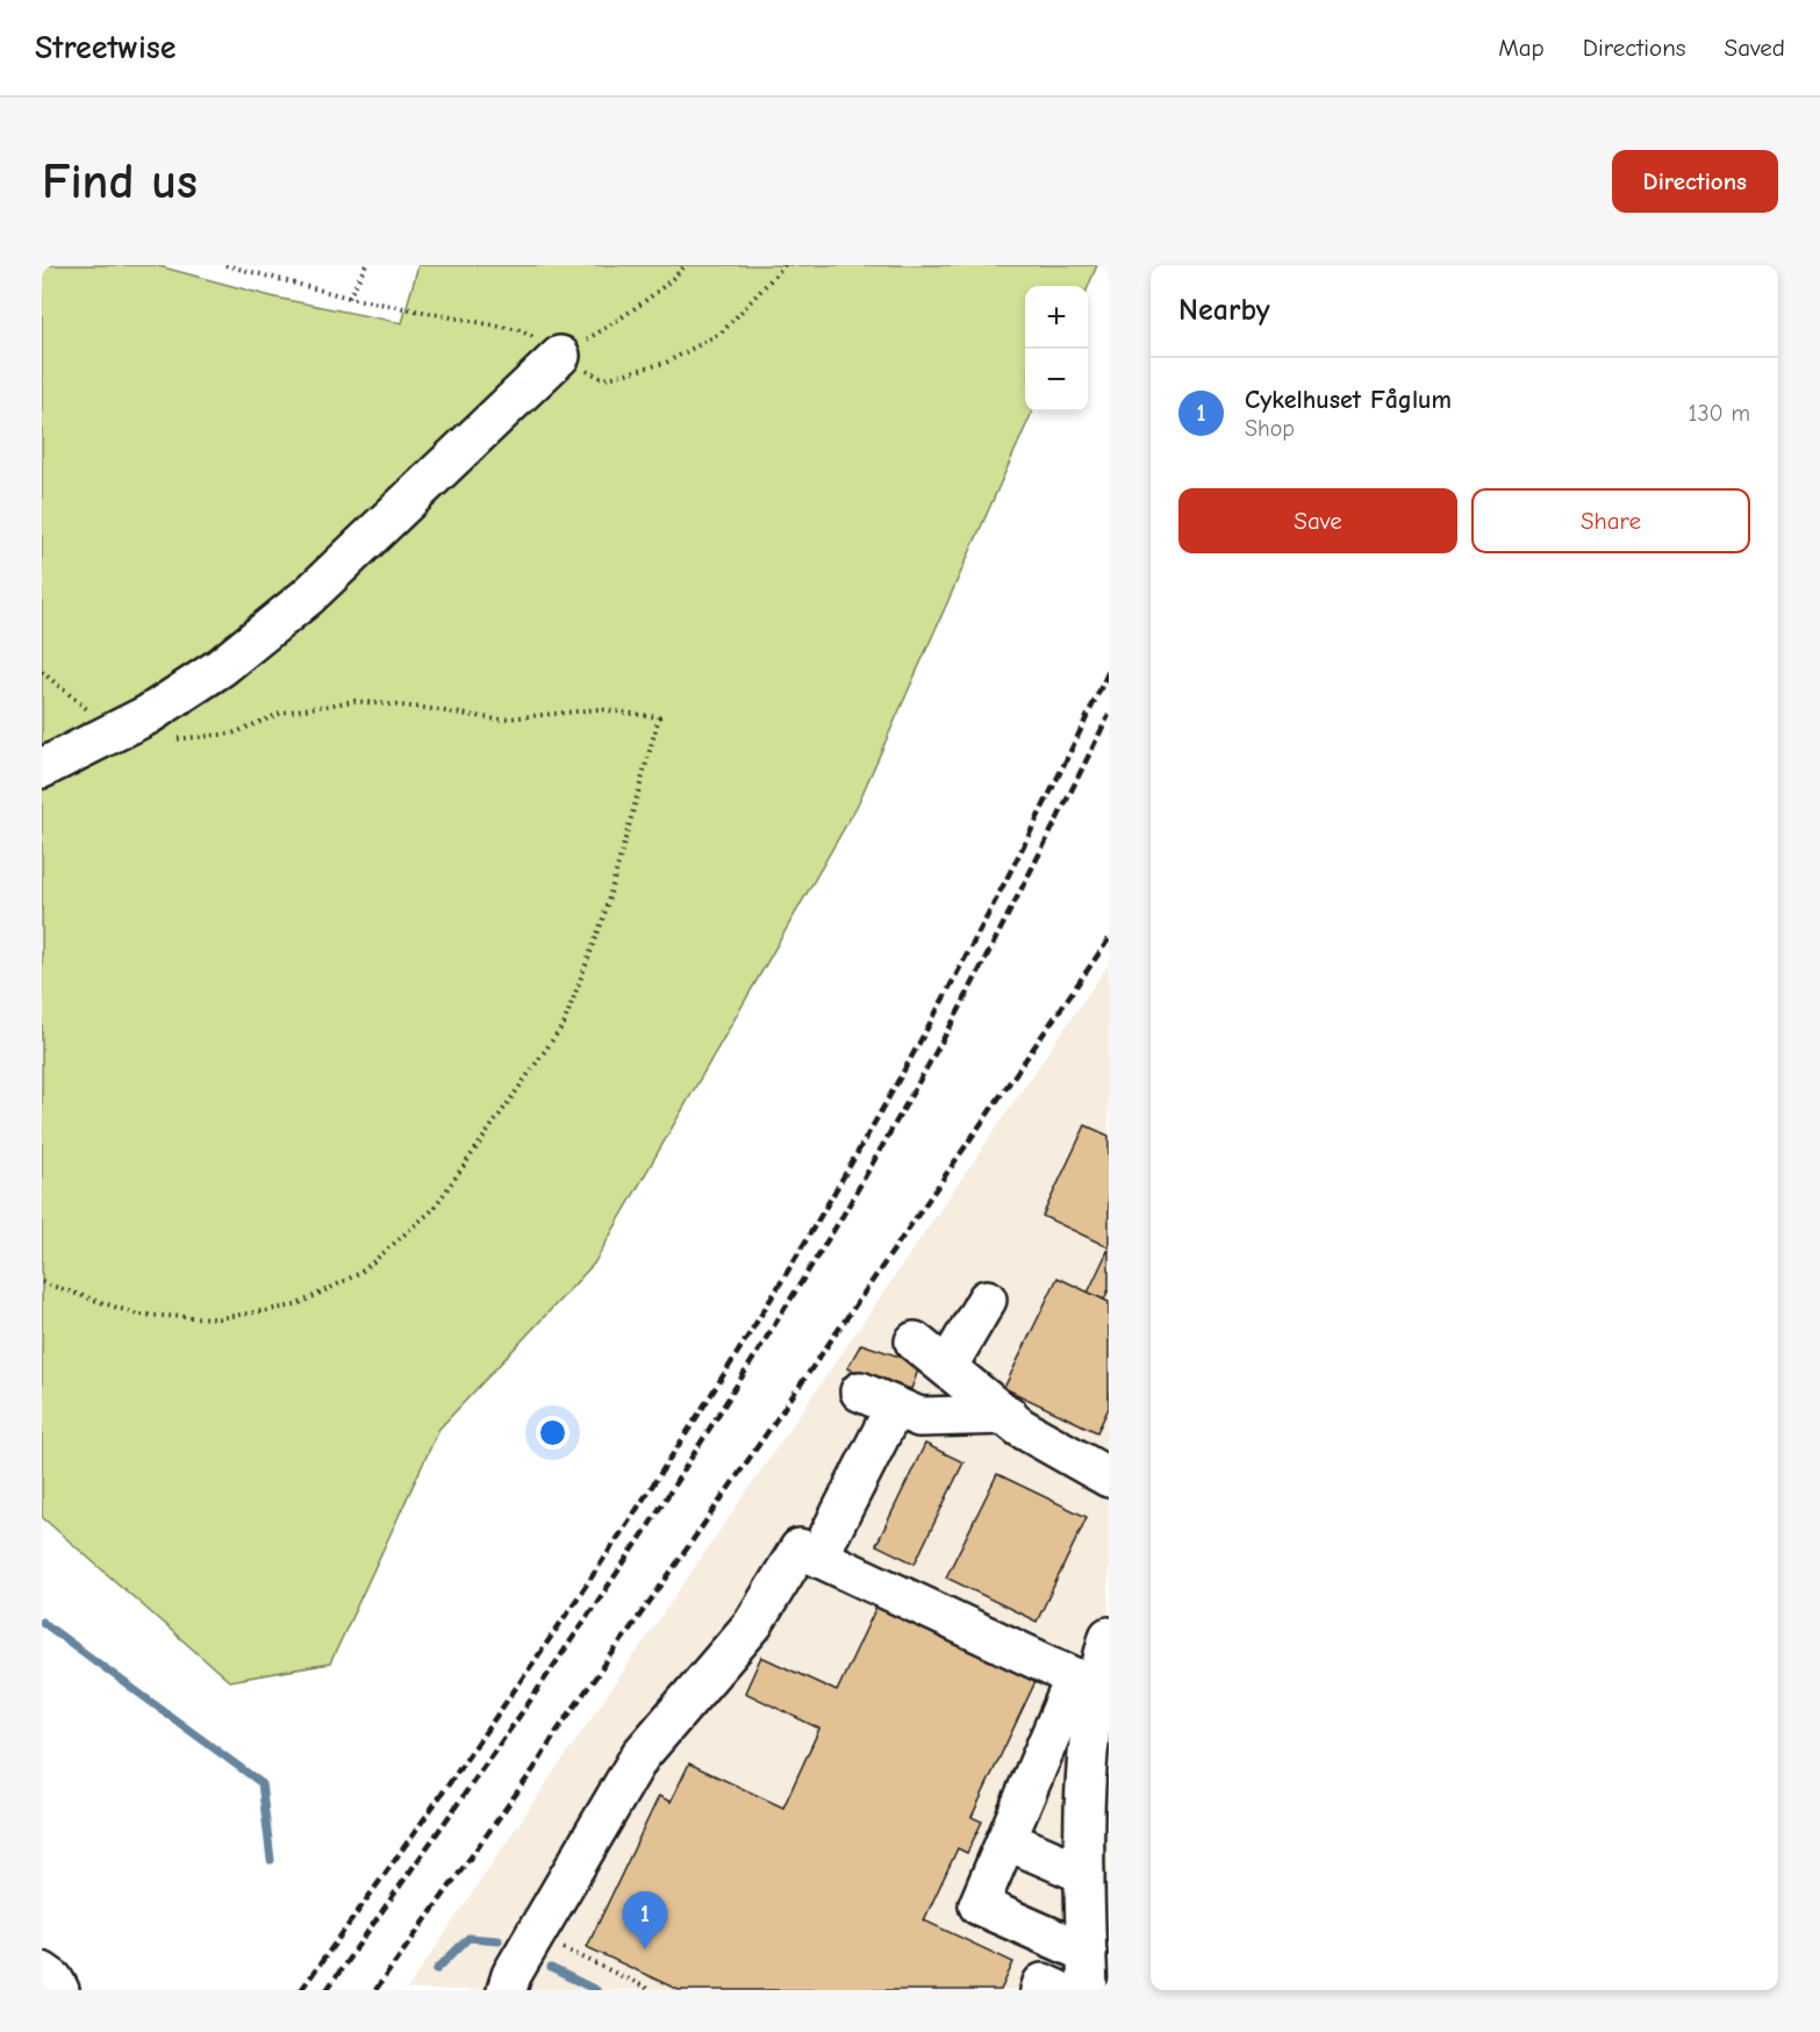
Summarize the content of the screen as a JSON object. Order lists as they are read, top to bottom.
{
  "page": {
    "header": "Streetwise",
    "nav": ["Map", "Directions", "Saved"],
    "buttons": [
      "Directions",
      ["Save", "Share"]
    ],
    "title": "Find us",
    "heading": "Nearby",
    "map_buttons": ["+", "−"],
    "list": [
      {
        "mark": "1",
        "name": "Cykelhuset Fåglum",
        "note": "Shop",
        "value": "130 m"
      }
    ],
    "pins": "1"
  }
}
